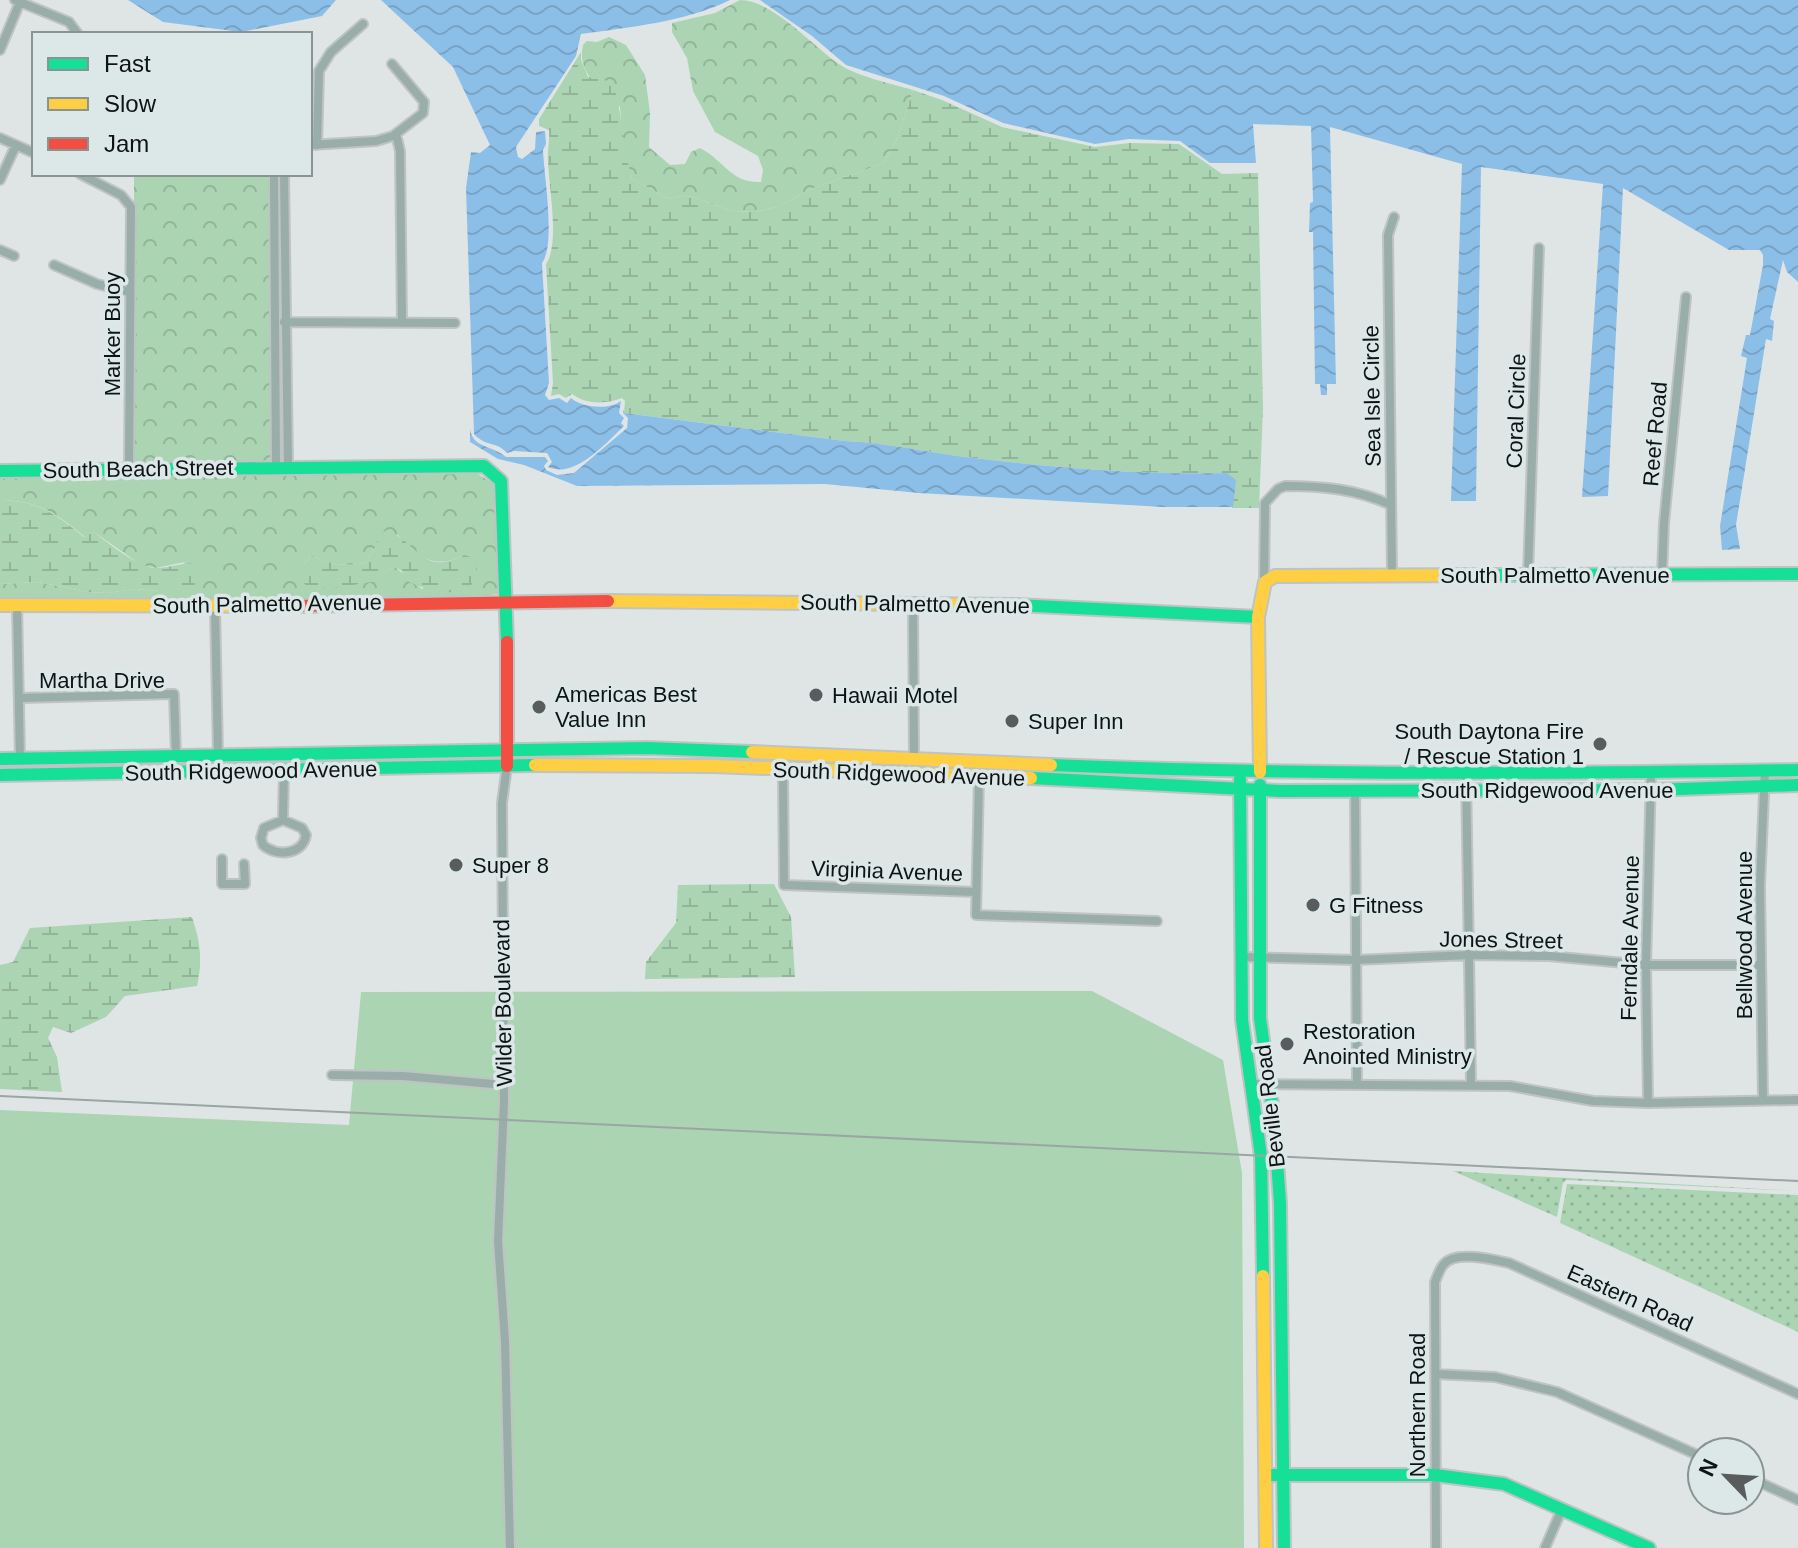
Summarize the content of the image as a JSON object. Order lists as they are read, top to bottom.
{
  "streets": {
    "main road": [
      "South Beach Street",
      "South Palmetto Avenue",
      "South Ridgewood Avenue",
      "Wilder Boulevard",
      "Beville Road"
    ],
    "street": [
      "Marker Buoy",
      "Sea Isle Circle",
      "Coral Circle",
      "Reef Road",
      "Martha Drive",
      "Virginia Avenue",
      "Bellwood Avenue",
      "Ferndale Avenue",
      "Jones Street",
      "Eastern Road",
      "Northern Road"
    ]
  },
  "crossings": [
    ["Marker Buoy", "South Beach Street"],
    ["Sea Isle Circle", "South Palmetto Avenue"],
    ["Coral Circle", "South Palmetto Avenue"],
    ["Reef Road", "South Palmetto Avenue"],
    ["South Beach Street", "Wilder Boulevard"],
    ["South Palmetto Avenue", "Wilder Boulevard"],
    ["South Palmetto Avenue", "Beville Road"],
    ["Martha Drive", "South Ridgewood Avenue"],
    ["South Ridgewood Avenue", "Virginia Avenue"],
    ["South Ridgewood Avenue", "Bellwood Avenue"],
    ["South Ridgewood Avenue", "Ferndale Avenue"],
    ["South Ridgewood Avenue", "Wilder Boulevard"],
    ["South Ridgewood Avenue", "Beville Road"],
    ["Bellwood Avenue", "Jones Street"],
    ["Ferndale Avenue", "Jones Street"],
    ["Jones Street", "Beville Road"],
    ["Eastern Road", "Northern Road"]
  ],
  "places": [
    "Hawaii Motel",
    "Americas Best Value Inn",
    "Super Inn",
    "South Daytona Fire / Rescue Station 1",
    "Super 8",
    "G Fitness",
    "Restoration Anointed Ministry"
  ],
  "legend": ["Fast", "Slow", "Jam"],
  "north": "top left"
}
